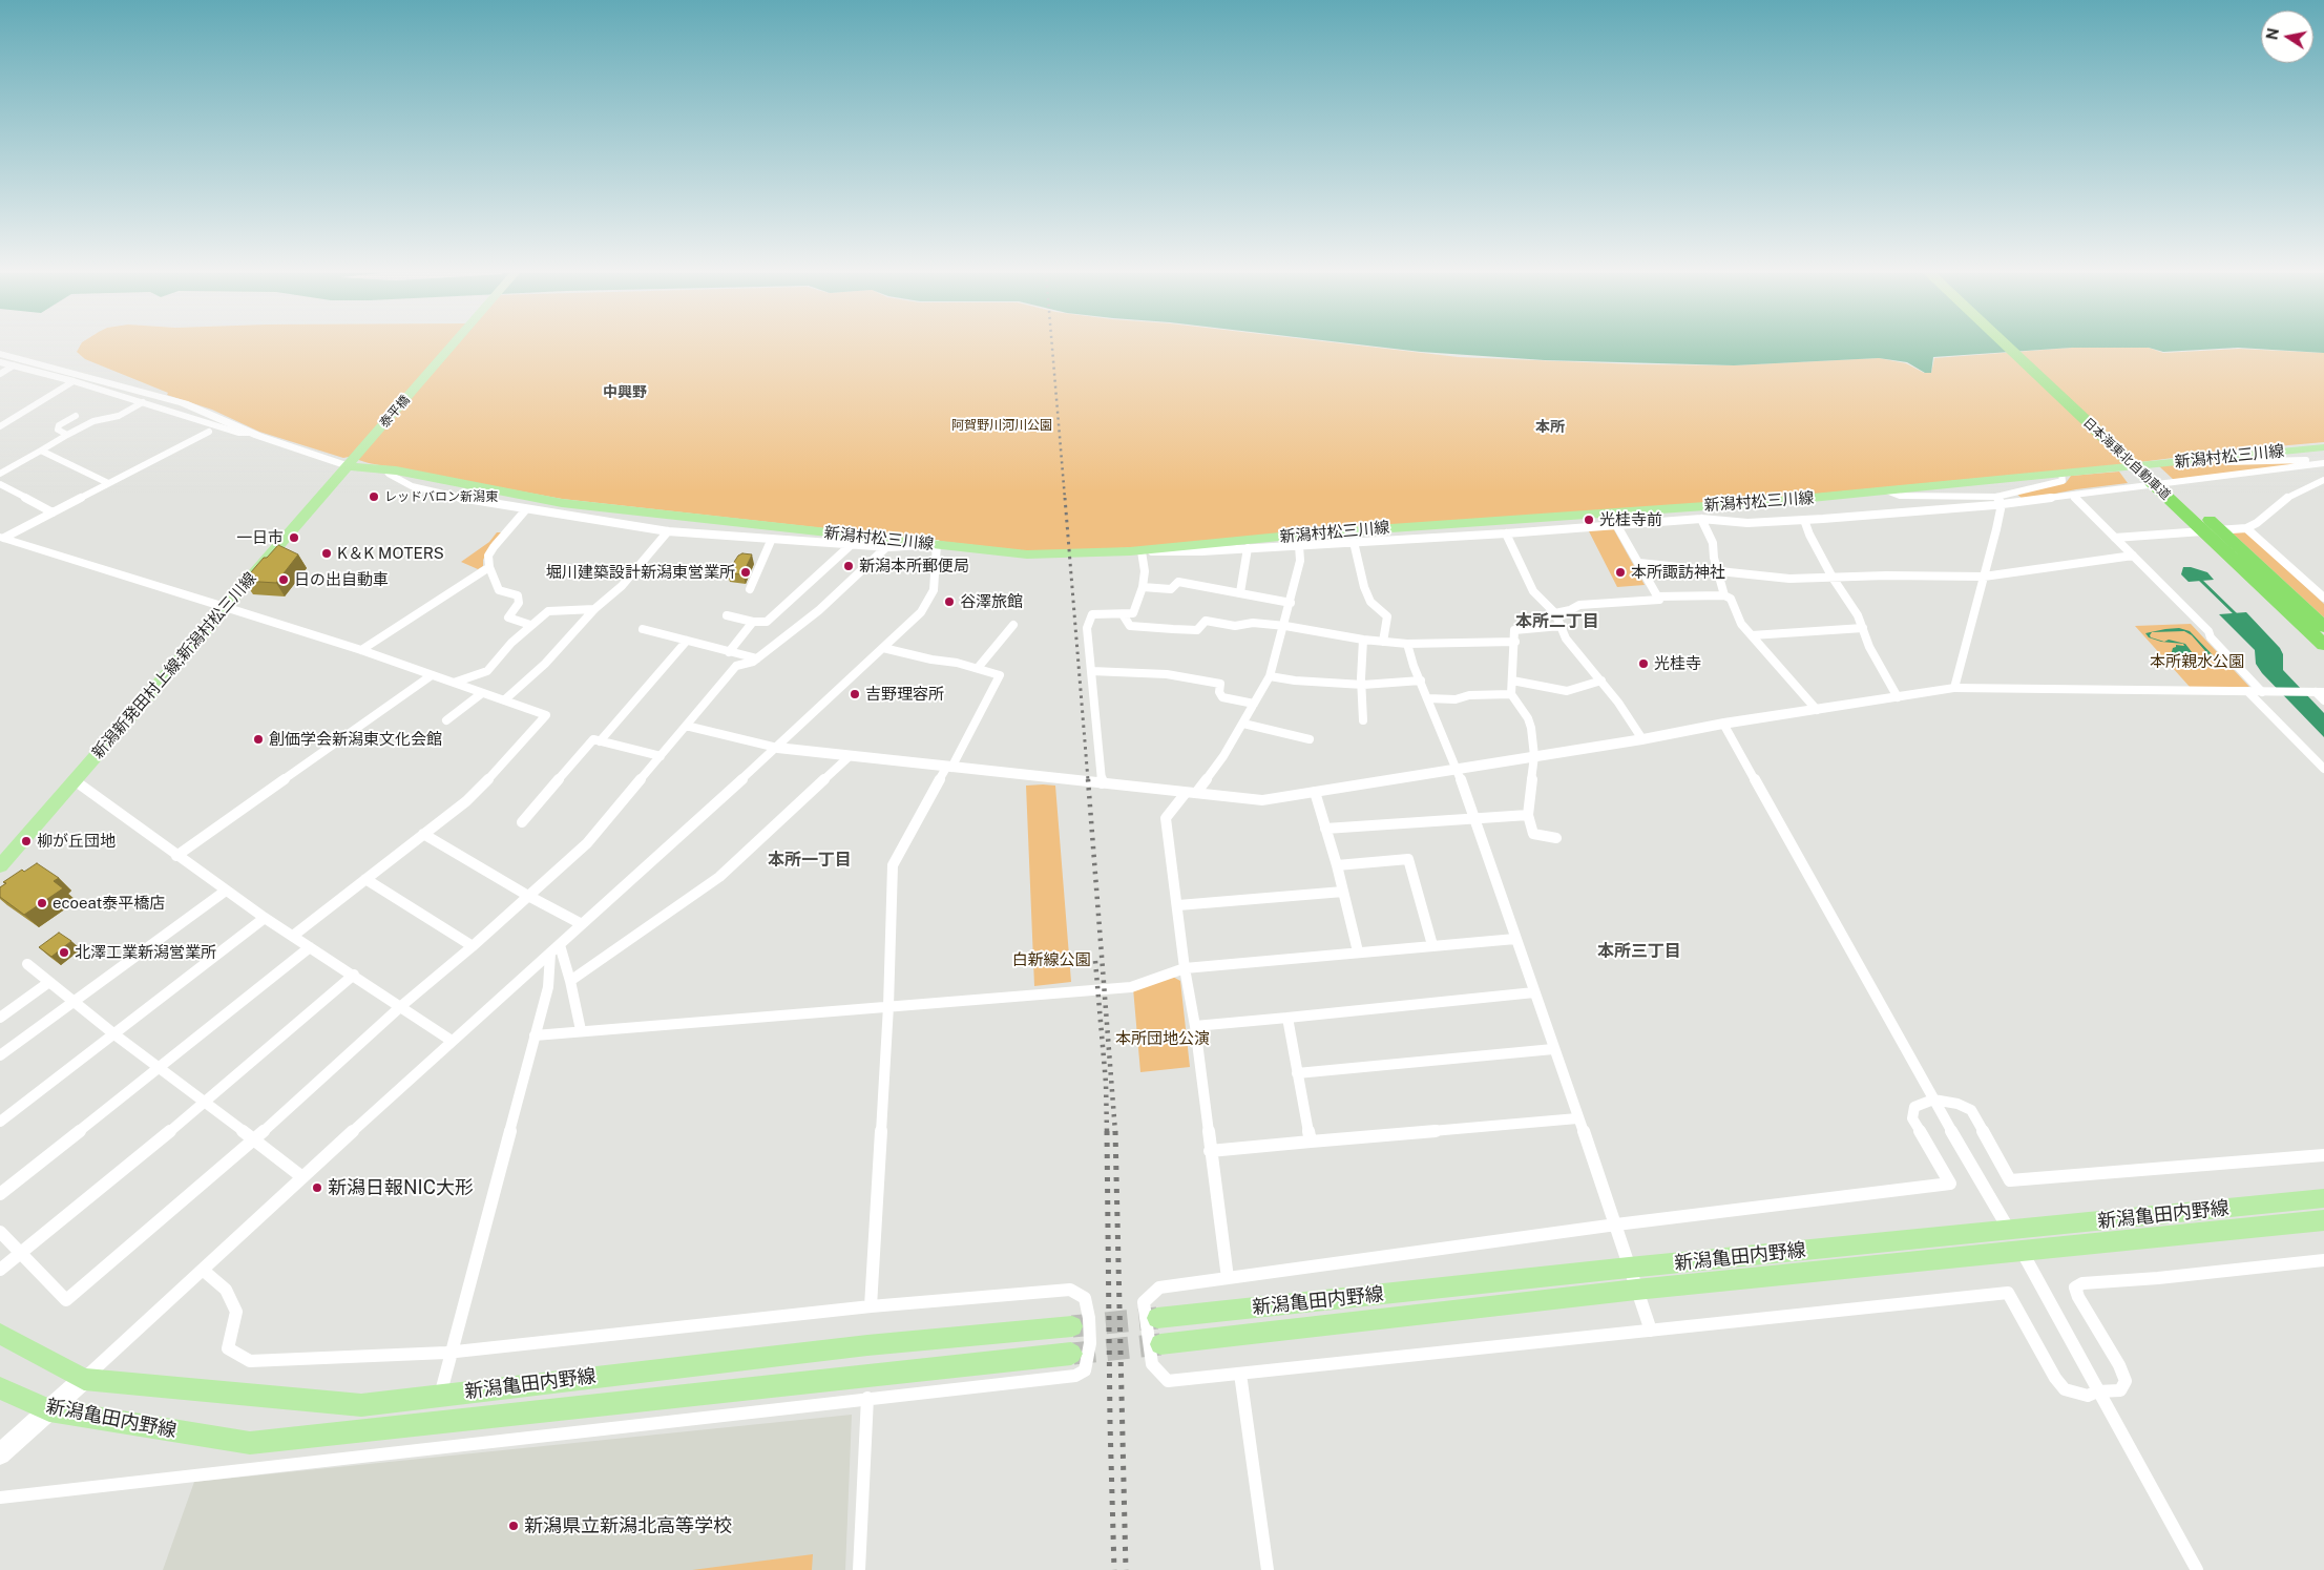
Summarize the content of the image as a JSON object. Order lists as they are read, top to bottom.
{
  "streets": {
    "highway": ["日本海東北自動車道"],
    "main road": [
      "泰平橋",
      "新潟村松三川線",
      "新潟新発田村上線;新潟村松三川線",
      "新潟亀田内野線"
    ]
  },
  "crossings": [
    ["泰平橋", "新潟村松三川線"],
    ["泰平橋", "新潟新発田村上線;新潟村松三川線"],
    ["新潟村松三川線", "新潟新発田村上線;新潟村松三川線"]
  ],
  "districts": [
    "中興野",
    "本所",
    "本所二丁目",
    "本所一丁目",
    "本所三丁目"
  ],
  "parks": [
    "阿賀野川河川公園",
    "本所親水公園",
    "白新線公園",
    "本所団地公演"
  ],
  "places": [
    "レッドバロン新潟東",
    "光桂寺前",
    "一日市",
    "K＆K MOTERS",
    "新潟本所郵便局",
    "堀川建築設計新潟東営業所",
    "本所諏訪神社",
    "日の出自動車",
    "谷澤旅館",
    "光桂寺",
    "吉野理容所",
    "創価学会新潟東文化会館",
    "柳が丘団地",
    "ecoeat泰平橋店",
    "北澤工業新潟営業所",
    "新潟日報NIC大形",
    "新潟県立新潟北高等学校"
  ],
  "north": "left"
}
